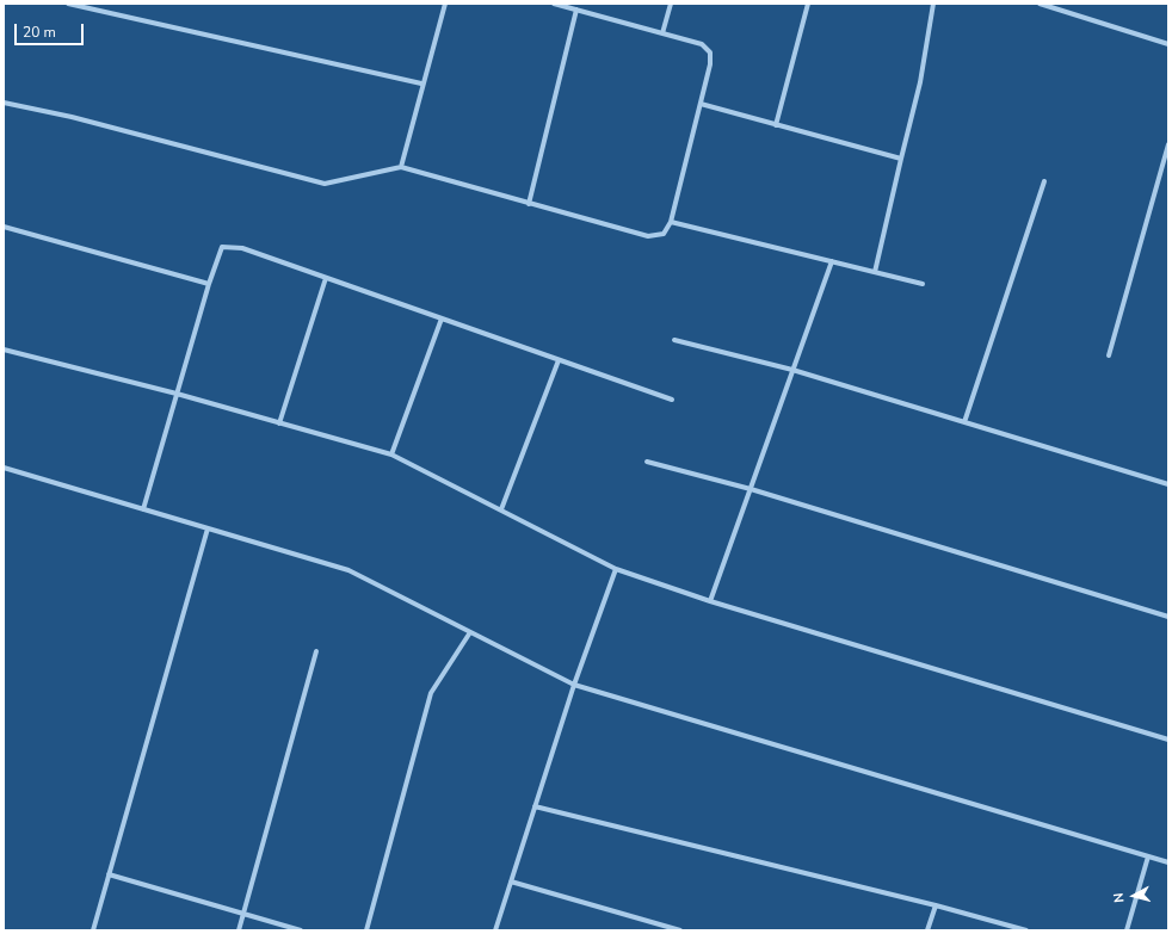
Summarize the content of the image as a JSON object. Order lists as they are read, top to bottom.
{
  "scale_bar": "20 m",
  "north": "left"
}
